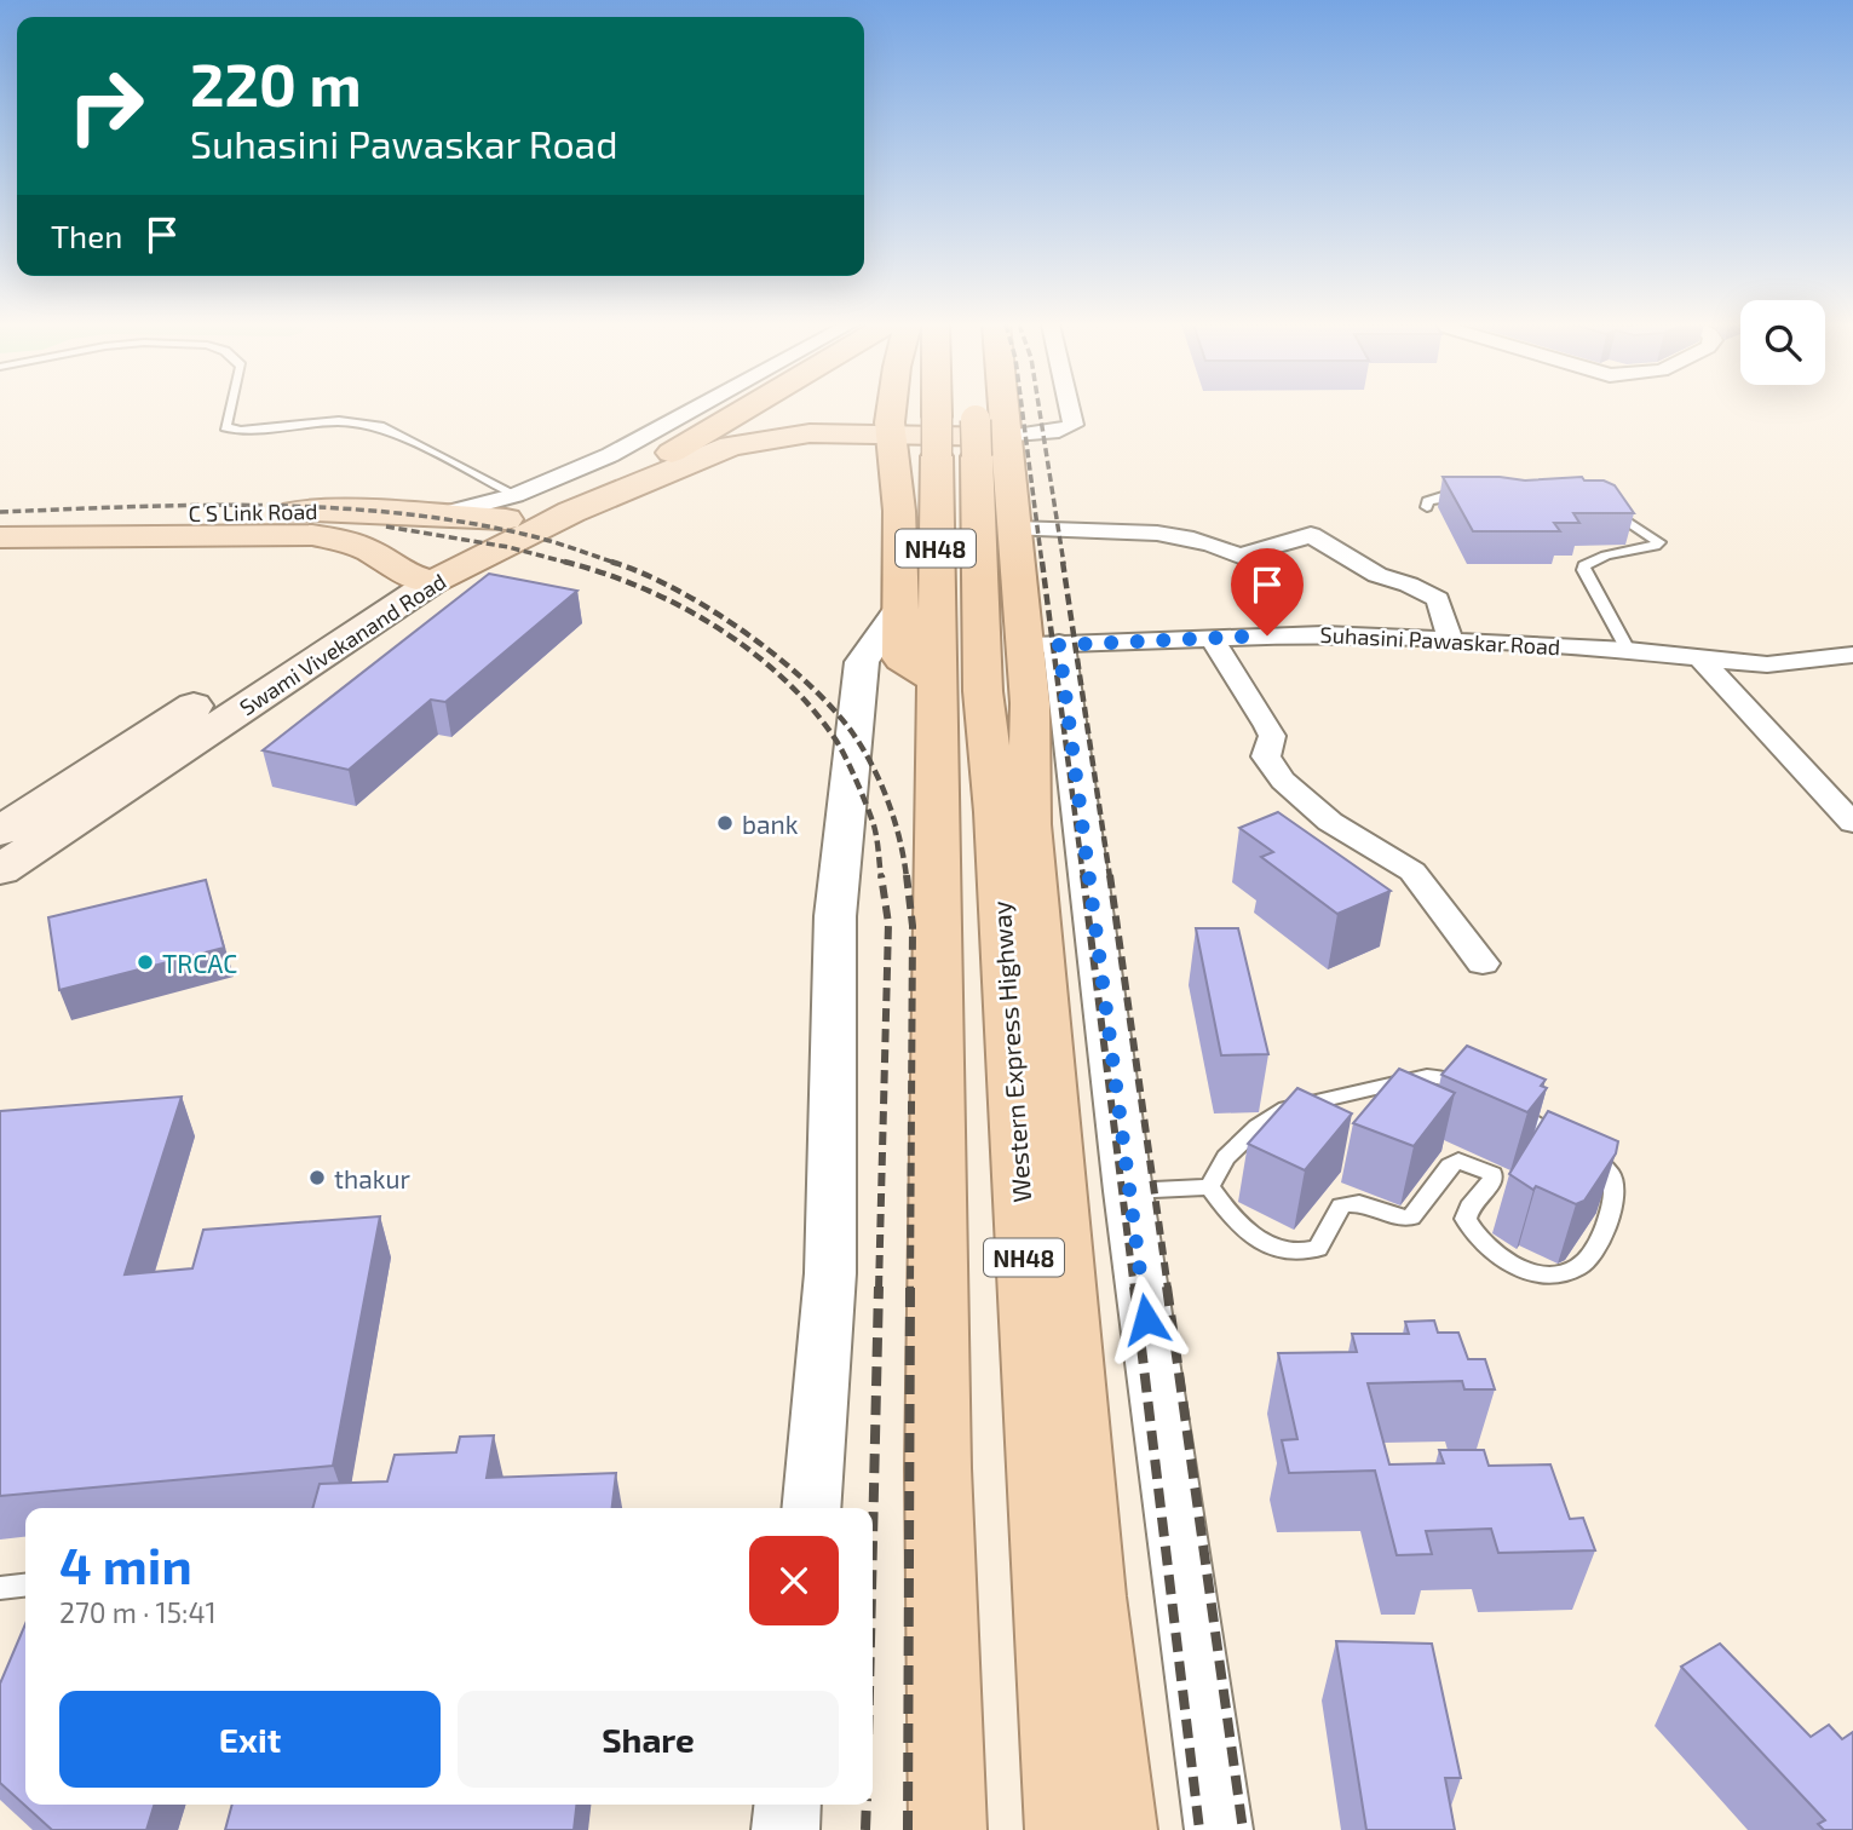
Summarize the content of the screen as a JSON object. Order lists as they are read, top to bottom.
{
  "streets": {
    "highway": ["NH48", "Western Express Highway"],
    "main road": ["C S Link Road", "Swami Vivekanand Road"],
    "street": ["Suhasini Pawaskar Road"]
  },
  "crossings": [
    ["C S Link Road", "Swami Vivekanand Road"],
    ["Suhasini Pawaskar Road", "Western Express Highway"],
    ["Swami Vivekanand Road", "Western Express Highway"]
  ],
  "places": ["bank", "TRCAC", "thakur"],
  "page": {
    "turn": ["220 m", "Suhasini Pawaskar Road"],
    "then": "Then",
    "heading": ["4 min", "270 m · 15:41"],
    "buttons": ["Exit", "Share"]
  }
}
